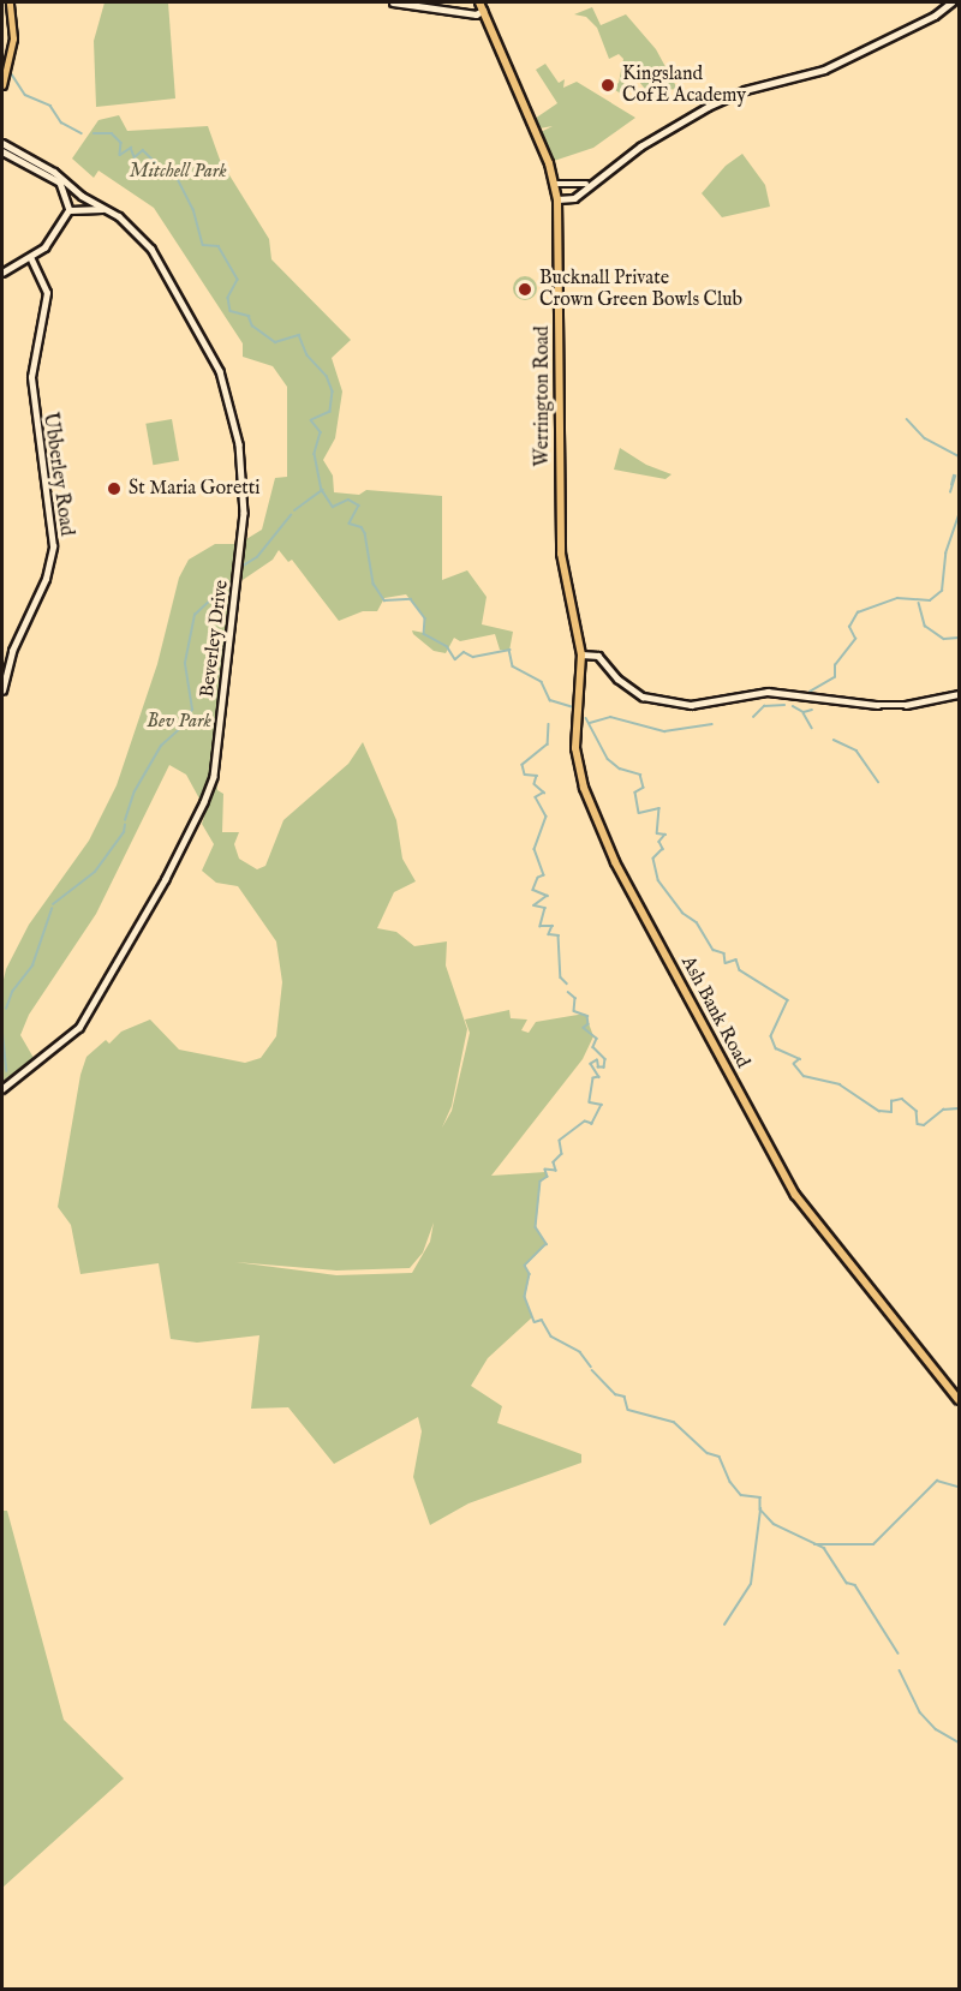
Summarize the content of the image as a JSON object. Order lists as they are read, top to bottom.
{
  "streets": {
    "highway": ["Werrington Road", "Ash Bank Road"],
    "street": ["Ubberley Road", "Beverley Drive"]
  },
  "crossings": [
    ["Werrington Road", "Ash Bank Road"]
  ],
  "parks": ["Mitchell Park", "Bev Park"],
  "places": ["Kingsland CofE Academy", "Bucknall Private Crown Green Bowls Club", "St Maria Goretti"]
}
